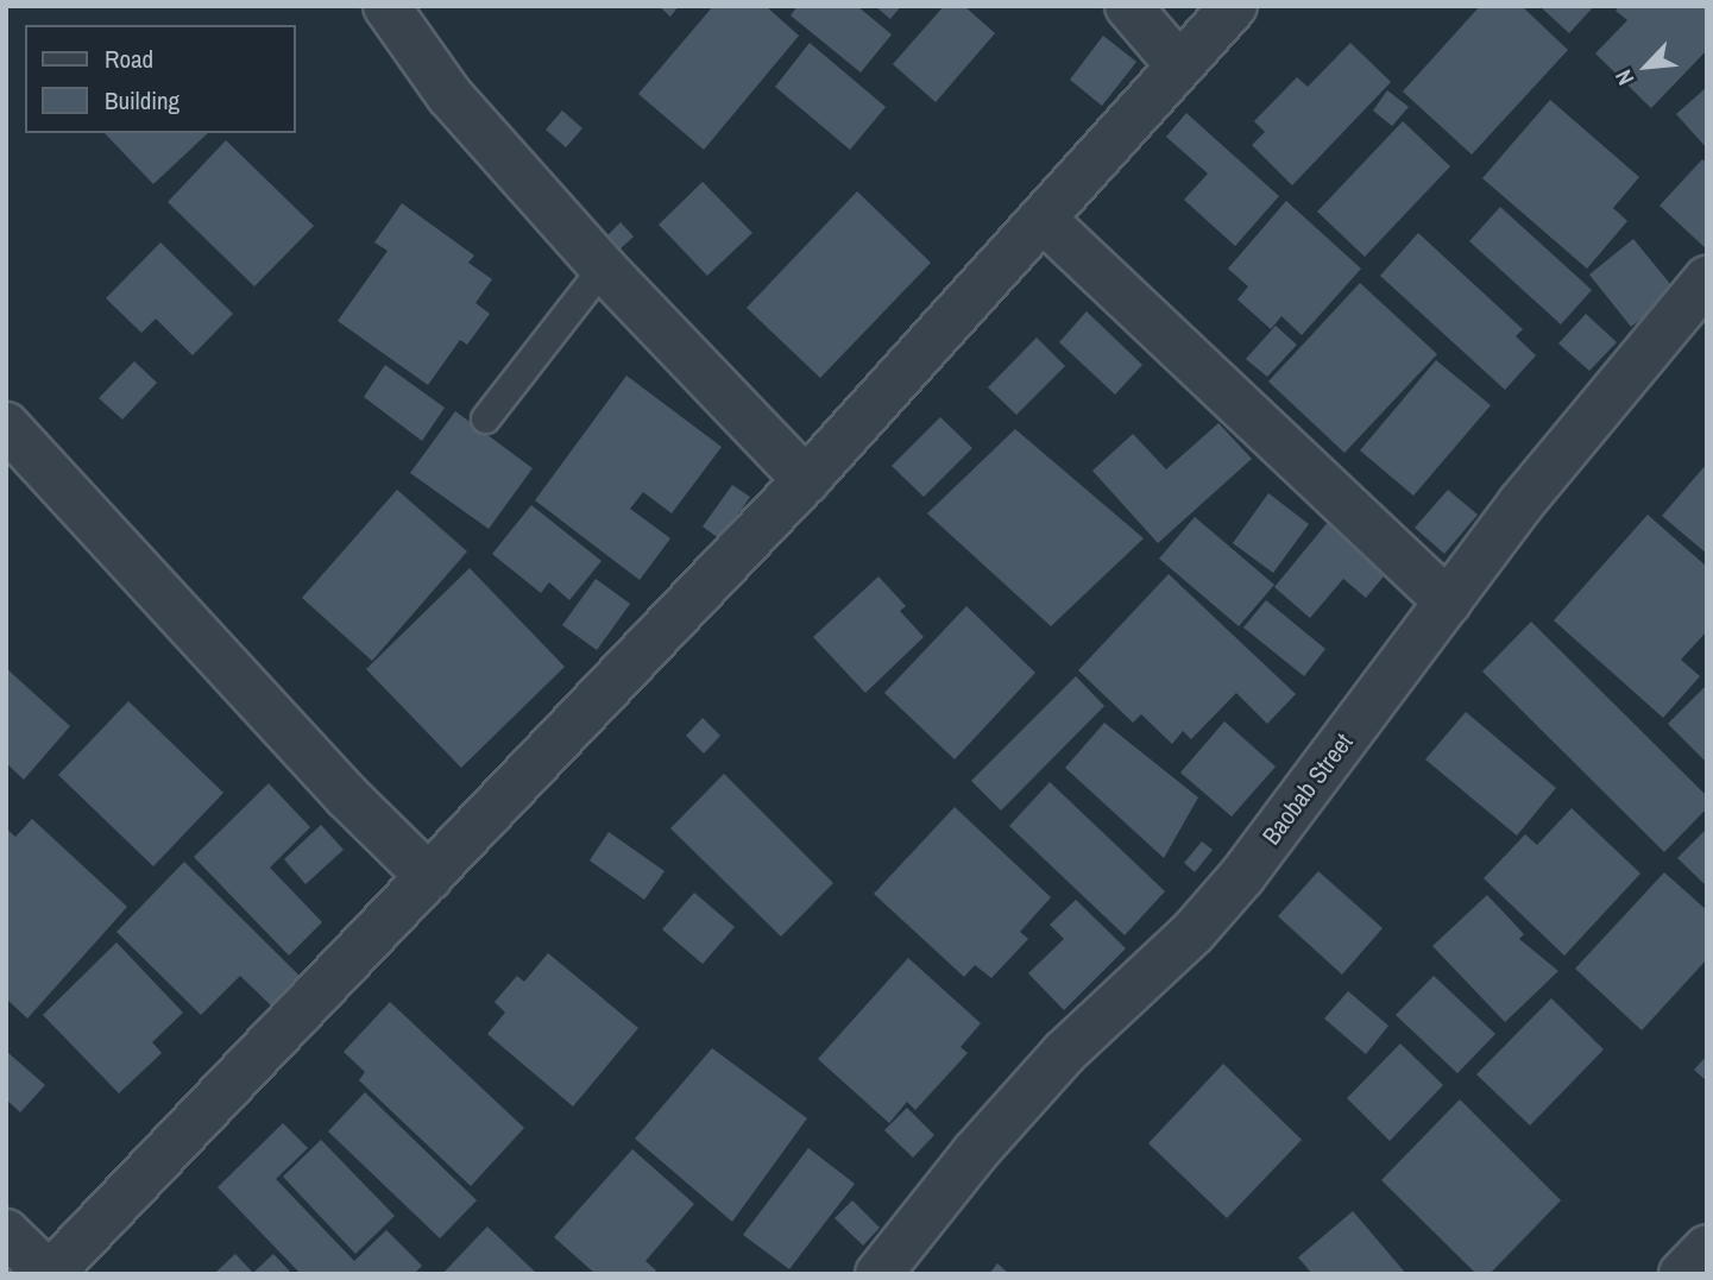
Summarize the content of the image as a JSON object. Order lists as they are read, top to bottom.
{
  "streets": {
    "street": ["Baobab Street"]
  },
  "legend": ["Road", "Building"],
  "north": "bottom left"
}
